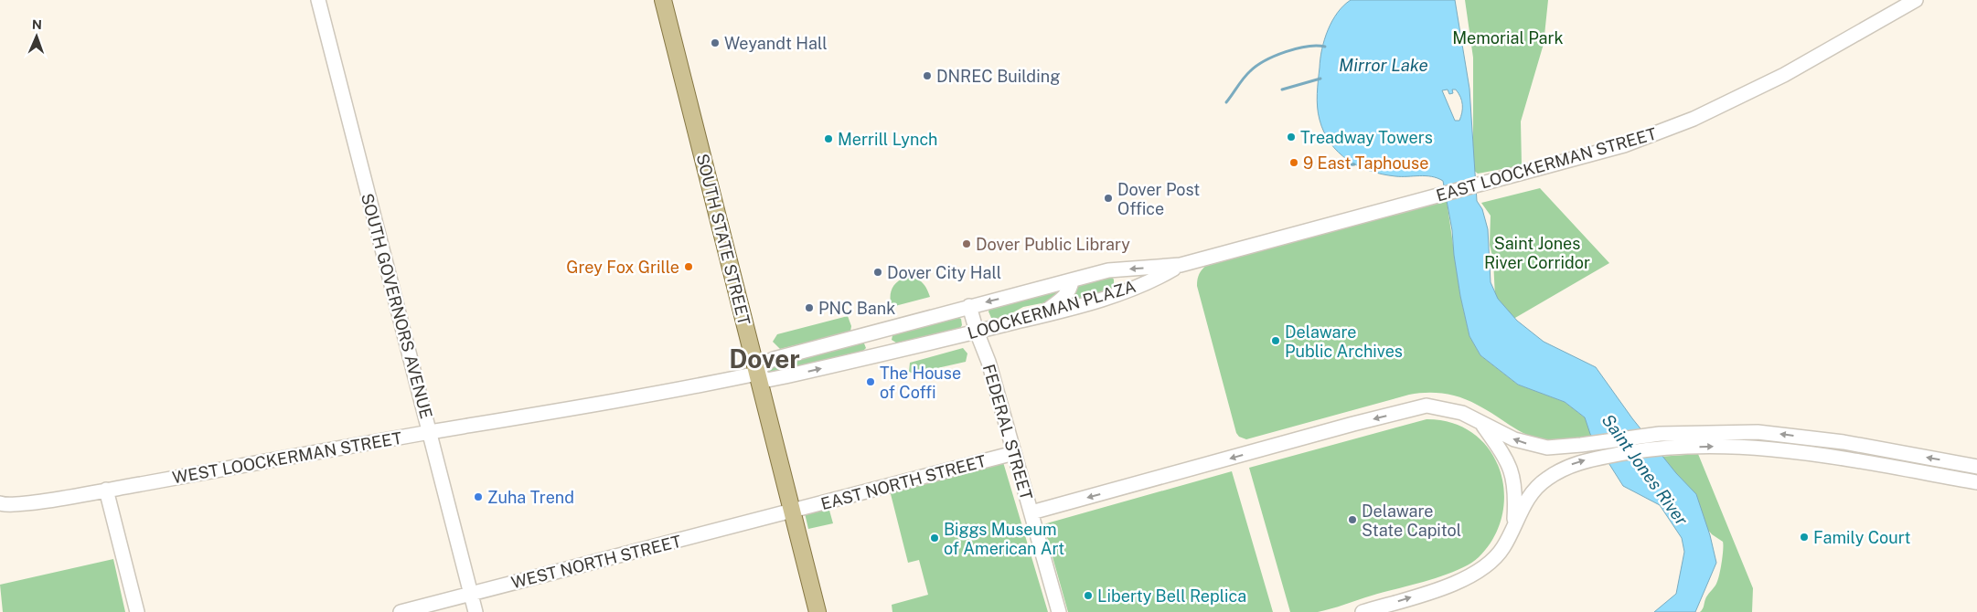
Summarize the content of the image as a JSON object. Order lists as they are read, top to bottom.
{
  "streets": {
    "main road": ["SOUTH STATE STREET"],
    "street": [
      "EAST LOOCKERMAN STREET",
      "SOUTH GOVERNORS AVENUE",
      "LOOCKERMAN PLAZA",
      "FEDERAL STREET",
      "WEST LOOCKERMAN STREET",
      "EAST NORTH STREET",
      "WEST NORTH STREET"
    ]
  },
  "crossings": [
    ["EAST LOOCKERMAN STREET", "LOOCKERMAN PLAZA"],
    ["SOUTH STATE STREET", "LOOCKERMAN PLAZA"],
    ["SOUTH STATE STREET", "WEST LOOCKERMAN STREET"],
    ["SOUTH STATE STREET", "EAST NORTH STREET"],
    ["SOUTH STATE STREET", "WEST NORTH STREET"],
    ["SOUTH GOVERNORS AVENUE", "WEST LOOCKERMAN STREET"],
    ["SOUTH GOVERNORS AVENUE", "WEST NORTH STREET"],
    ["LOOCKERMAN PLAZA", "FEDERAL STREET"],
    ["LOOCKERMAN PLAZA", "WEST LOOCKERMAN STREET"],
    ["FEDERAL STREET", "EAST NORTH STREET"],
    ["EAST NORTH STREET", "WEST NORTH STREET"]
  ],
  "districts": ["Dover"],
  "water": ["Mirror Lake", "Saint Jones River"],
  "parks": ["Memorial Park", "Saint Jones River Corridor"],
  "places": [
    "Weyandt Hall",
    "DNREC Building",
    "Treadway Towers",
    "Merrill Lynch",
    "9 East Taphouse",
    "Dover Post Office",
    "Dover Public Library",
    "Grey Fox Grille",
    "Dover City Hall",
    "PNC Bank",
    "Delaware Public Archives",
    "The House of Coffi",
    "Zuha Trend",
    "Delaware State Capitol",
    "Family Court",
    "Biggs Museum of American Art",
    "Liberty Bell Replica"
  ],
  "north": "top"
}
